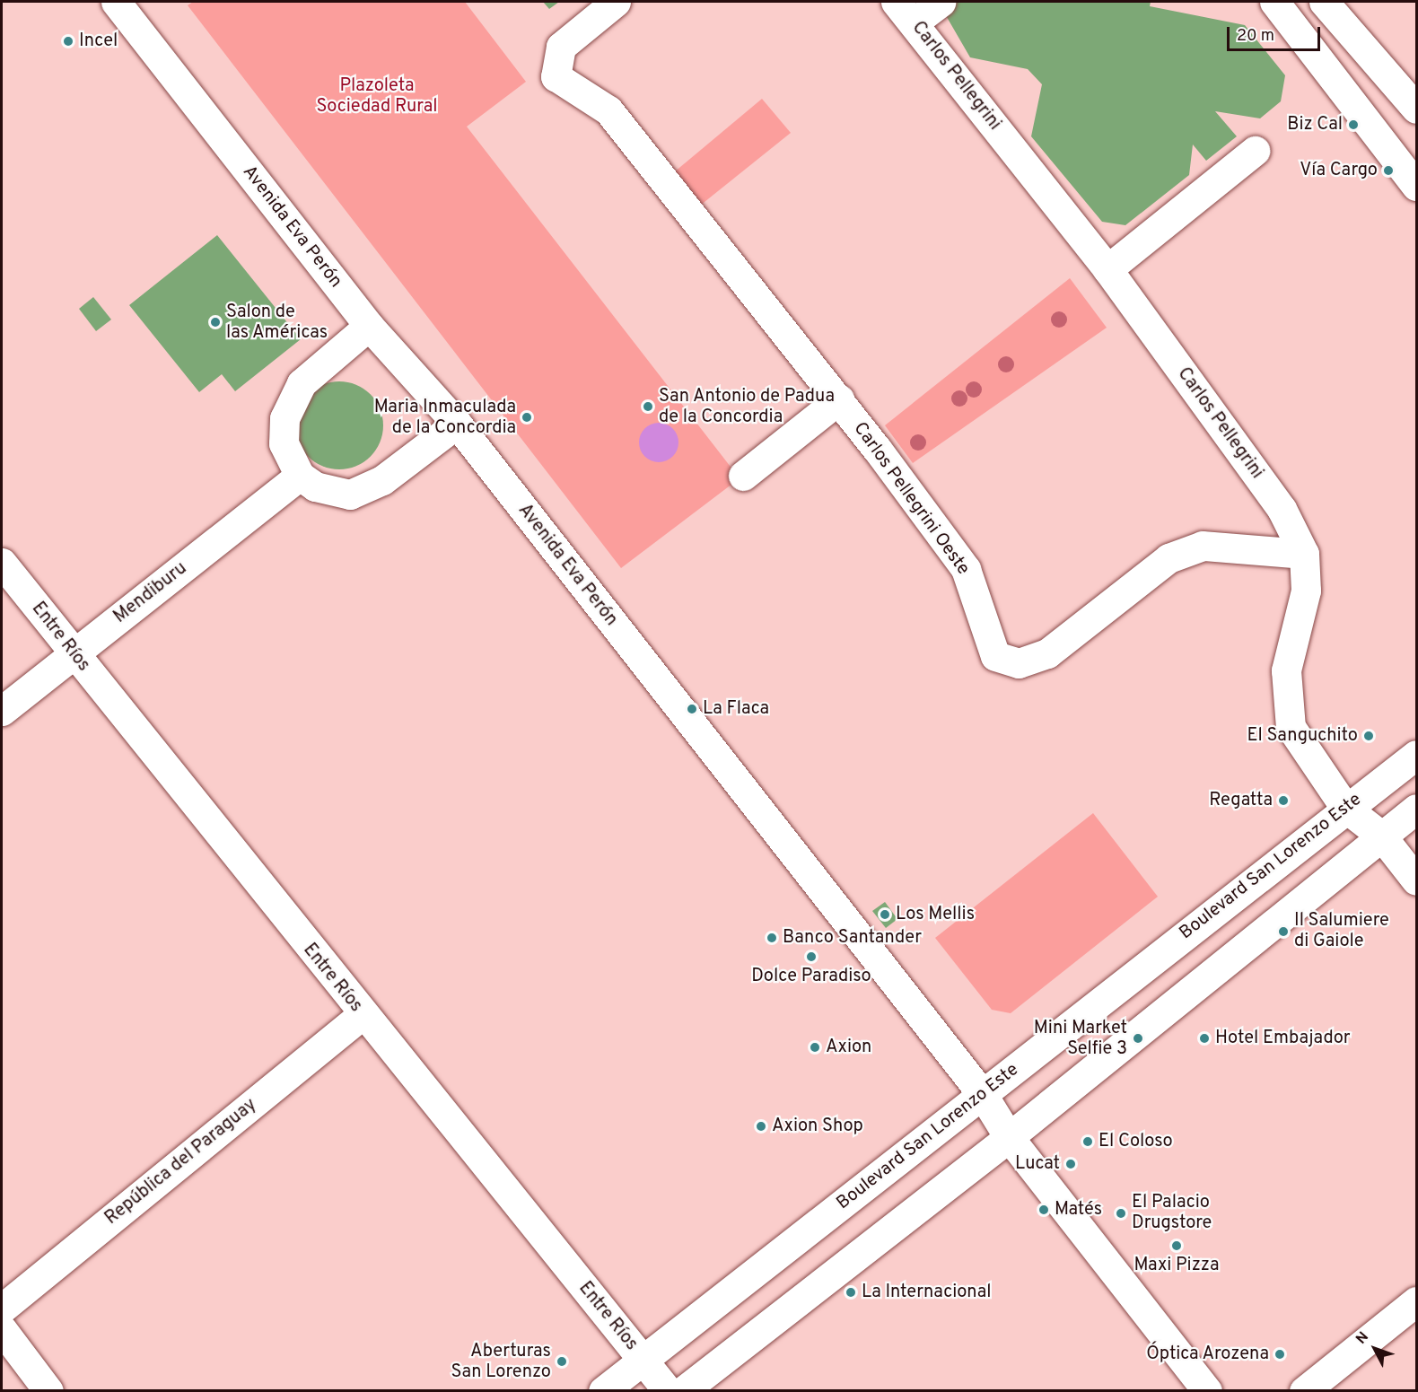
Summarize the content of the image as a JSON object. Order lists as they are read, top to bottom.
{
  "streets": {
    "street": [
      "Carlos Pellegrini",
      "Avenida Eva Perón",
      "Carlos Pellegrini Oeste",
      "Mendiburu",
      "Entre Ríos",
      "Boulevard San Lorenzo Este",
      "República del Paraguay"
    ]
  },
  "crossings": [
    ["Carlos Pellegrini", "Carlos Pellegrini Oeste"],
    ["Carlos Pellegrini", "Boulevard San Lorenzo Este"],
    ["Avenida Eva Perón", "Boulevard San Lorenzo Este"],
    ["Mendiburu", "Entre Ríos"],
    ["Entre Ríos", "Boulevard San Lorenzo Este"],
    ["Entre Ríos", "República del Paraguay"]
  ],
  "parks": ["Plazoleta Sociedad Rural"],
  "places": [
    "Incel",
    "Biz Cal",
    "Vía Cargo",
    "Salon de las Américas",
    "San Antonio de Padua de la Concordia",
    "Maria Inmaculada de la Concordia",
    "La Flaca",
    "El Sanguchito",
    "Regatta",
    "Los Mellis",
    "Il Salumiere di Gaiole",
    "Banco Santander",
    "Dolce Paradiso",
    "Mini Market Selfie 3",
    "Hotel Embajador",
    "Axion",
    "Axion Shop",
    "El Coloso",
    "Lucat",
    "Matés",
    "El Palacio Drugstore",
    "Maxi Pizza",
    "La Internacional",
    "Óptica Arozena",
    "Aberturas San Lorenzo"
  ],
  "scale_bar": "20 m",
  "north": "top left"
}
